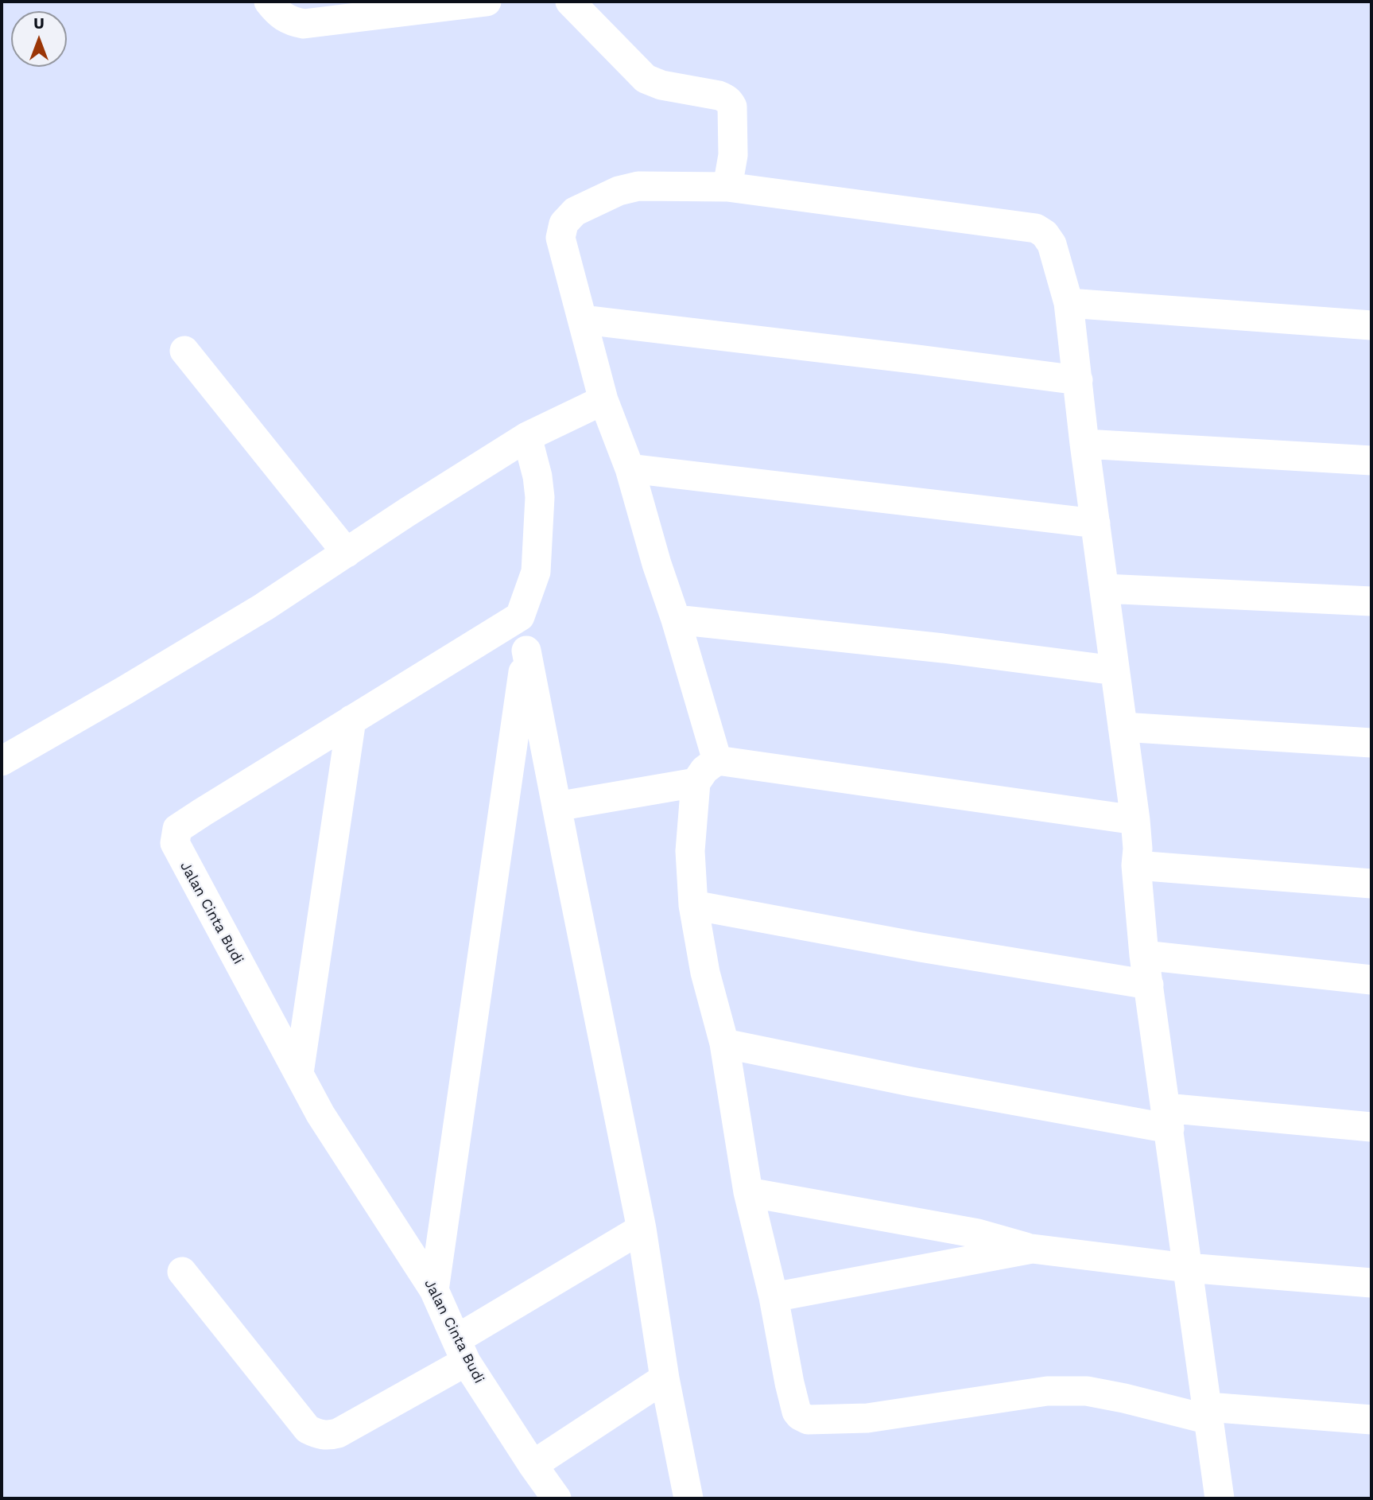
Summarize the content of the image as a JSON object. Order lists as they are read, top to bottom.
{
  "streets": {
    "street": ["Jalan Cinta Budi"]
  },
  "north": "top"
}
